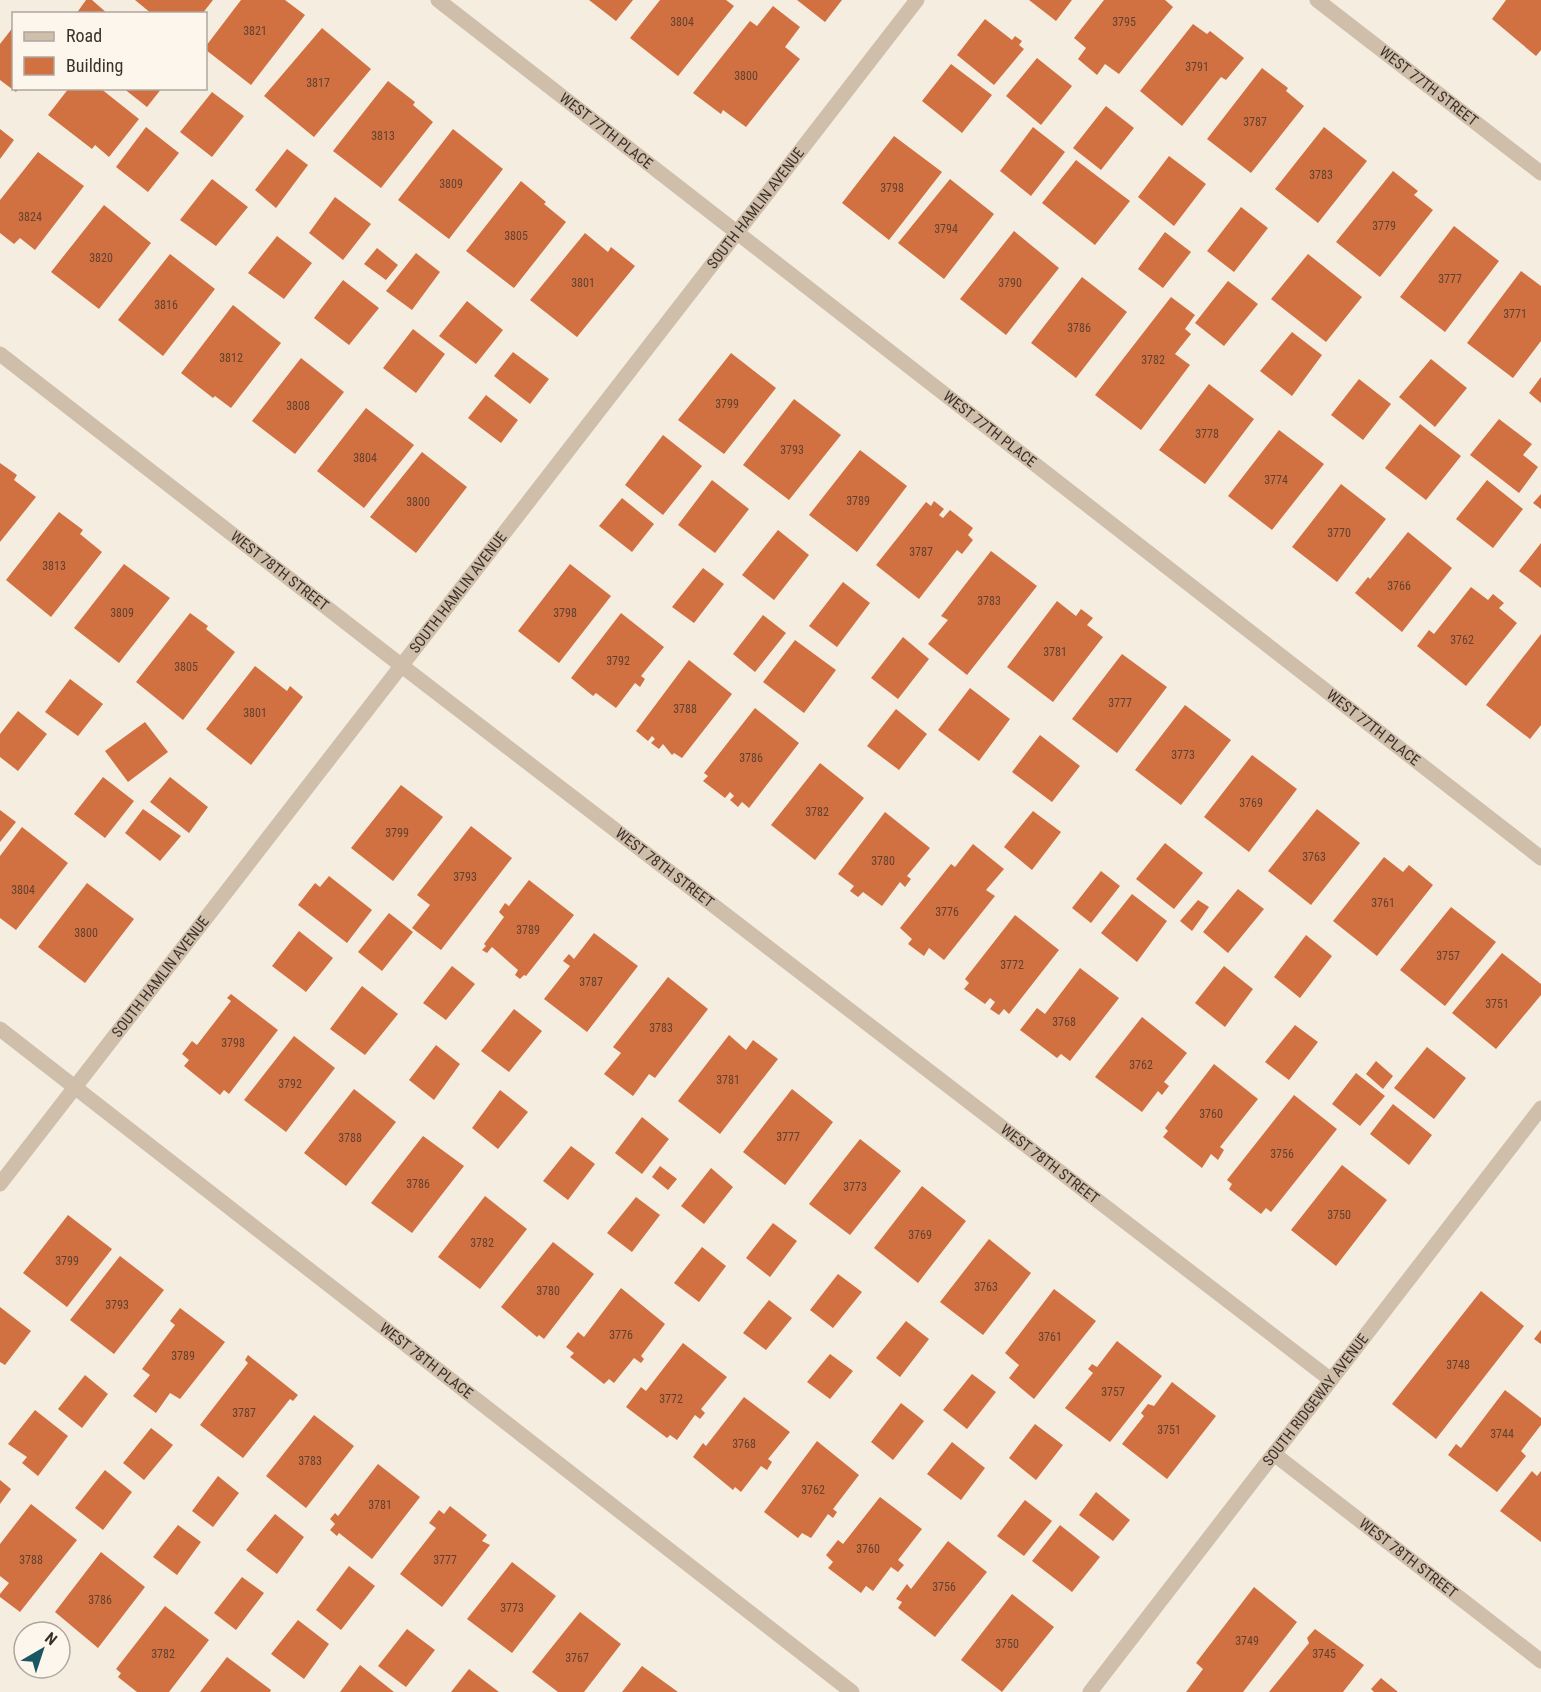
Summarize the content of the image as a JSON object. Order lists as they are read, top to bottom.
{
  "streets": {
    "street": [
      "WEST 77TH STREET",
      "WEST 77TH PLACE",
      "SOUTH HAMLIN AVENUE",
      "WEST 78TH STREET",
      "WEST 78TH PLACE",
      "SOUTH RIDGEWAY AVENUE"
    ]
  },
  "crossings": [
    ["WEST 77TH PLACE", "SOUTH HAMLIN AVENUE"],
    ["SOUTH HAMLIN AVENUE", "WEST 78TH STREET"],
    ["SOUTH HAMLIN AVENUE", "WEST 78TH PLACE"],
    ["WEST 78TH STREET", "SOUTH RIDGEWAY AVENUE"]
  ],
  "house_numbers": [
    "3804",
    "3795",
    "3821",
    "3791",
    "3800",
    "3817",
    "3787",
    "3813",
    "3783",
    "3809",
    "3798",
    "3824",
    "3779",
    "3794",
    "3805",
    "3820",
    "3777",
    "3801",
    "3790",
    "3816",
    "3771",
    "3786",
    "3812",
    "3782",
    "3799",
    "3808",
    "3778",
    "3793",
    "3804",
    "3774",
    "3789",
    "3800",
    "3770",
    "3787",
    "3813",
    "3766",
    "3783",
    "3809",
    "3798",
    "3762",
    "3781",
    "3792",
    "3805",
    "3777",
    "3788",
    "3801",
    "3773",
    "3786",
    "3769",
    "3782",
    "3799",
    "3763",
    "3780",
    "3793",
    "3804",
    "3761",
    "3776",
    "3789",
    "3800",
    "3757",
    "3772",
    "3787",
    "3751",
    "3768",
    "3783",
    "3798",
    "3762",
    "3781",
    "3792",
    "3760",
    "3777",
    "3788",
    "3756",
    "3786",
    "3773",
    "3750",
    "3769",
    "3782",
    "3799",
    "3763",
    "3780",
    "3793",
    "3776",
    "3761",
    "3789",
    "3748",
    "3757",
    "3772",
    "3787",
    "3751",
    "3744",
    "3768",
    "3783",
    "3762",
    "3781",
    "3760",
    "3788",
    "3777",
    "3756",
    "3786",
    "3773",
    "3749",
    "3750",
    "3782",
    "3745",
    "3767"
  ],
  "legend": ["Road", "Building"],
  "north": "top right"
}
